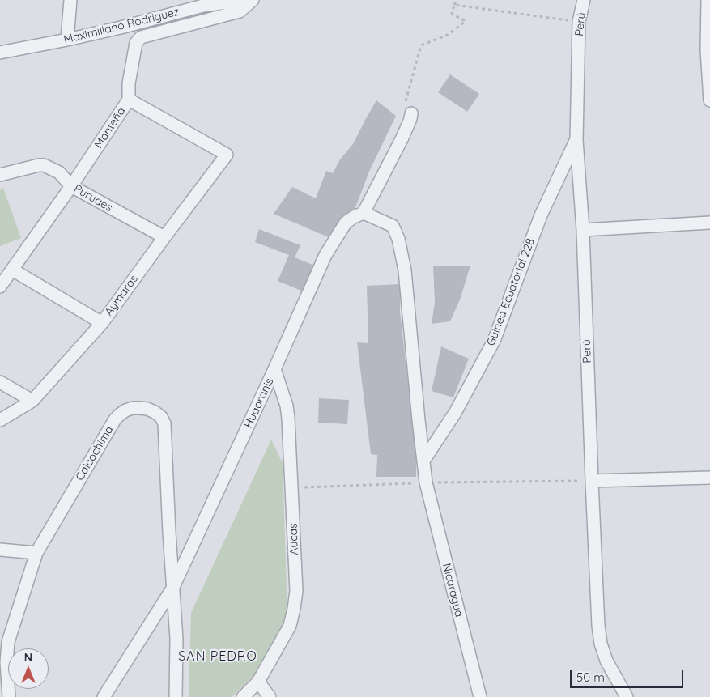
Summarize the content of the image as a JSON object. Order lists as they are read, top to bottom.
{
  "streets": {
    "street": [
      "Perú",
      "Maximiliano Rodriguez",
      "Manteña",
      "Puruaes",
      "Guinea Ecuatorial 228",
      "Aymaras",
      "Huaoranis",
      "Calcochima",
      "Aucas",
      "Nicaragua"
    ]
  },
  "crossings": [
    ["Perú", "Guinea Ecuatorial 228"],
    ["Manteña", "Puruaes"],
    ["Manteña", "Aymaras"],
    ["Puruaes", "Aymaras"],
    ["Guinea Ecuatorial 228", "Nicaragua"],
    ["Huaoranis", "Calcochima"],
    ["Huaoranis", "Aucas"],
    ["Huaoranis", "Nicaragua"]
  ],
  "districts": ["SAN PEDRO"],
  "scale_bar": "50 m",
  "north": "top"
}
